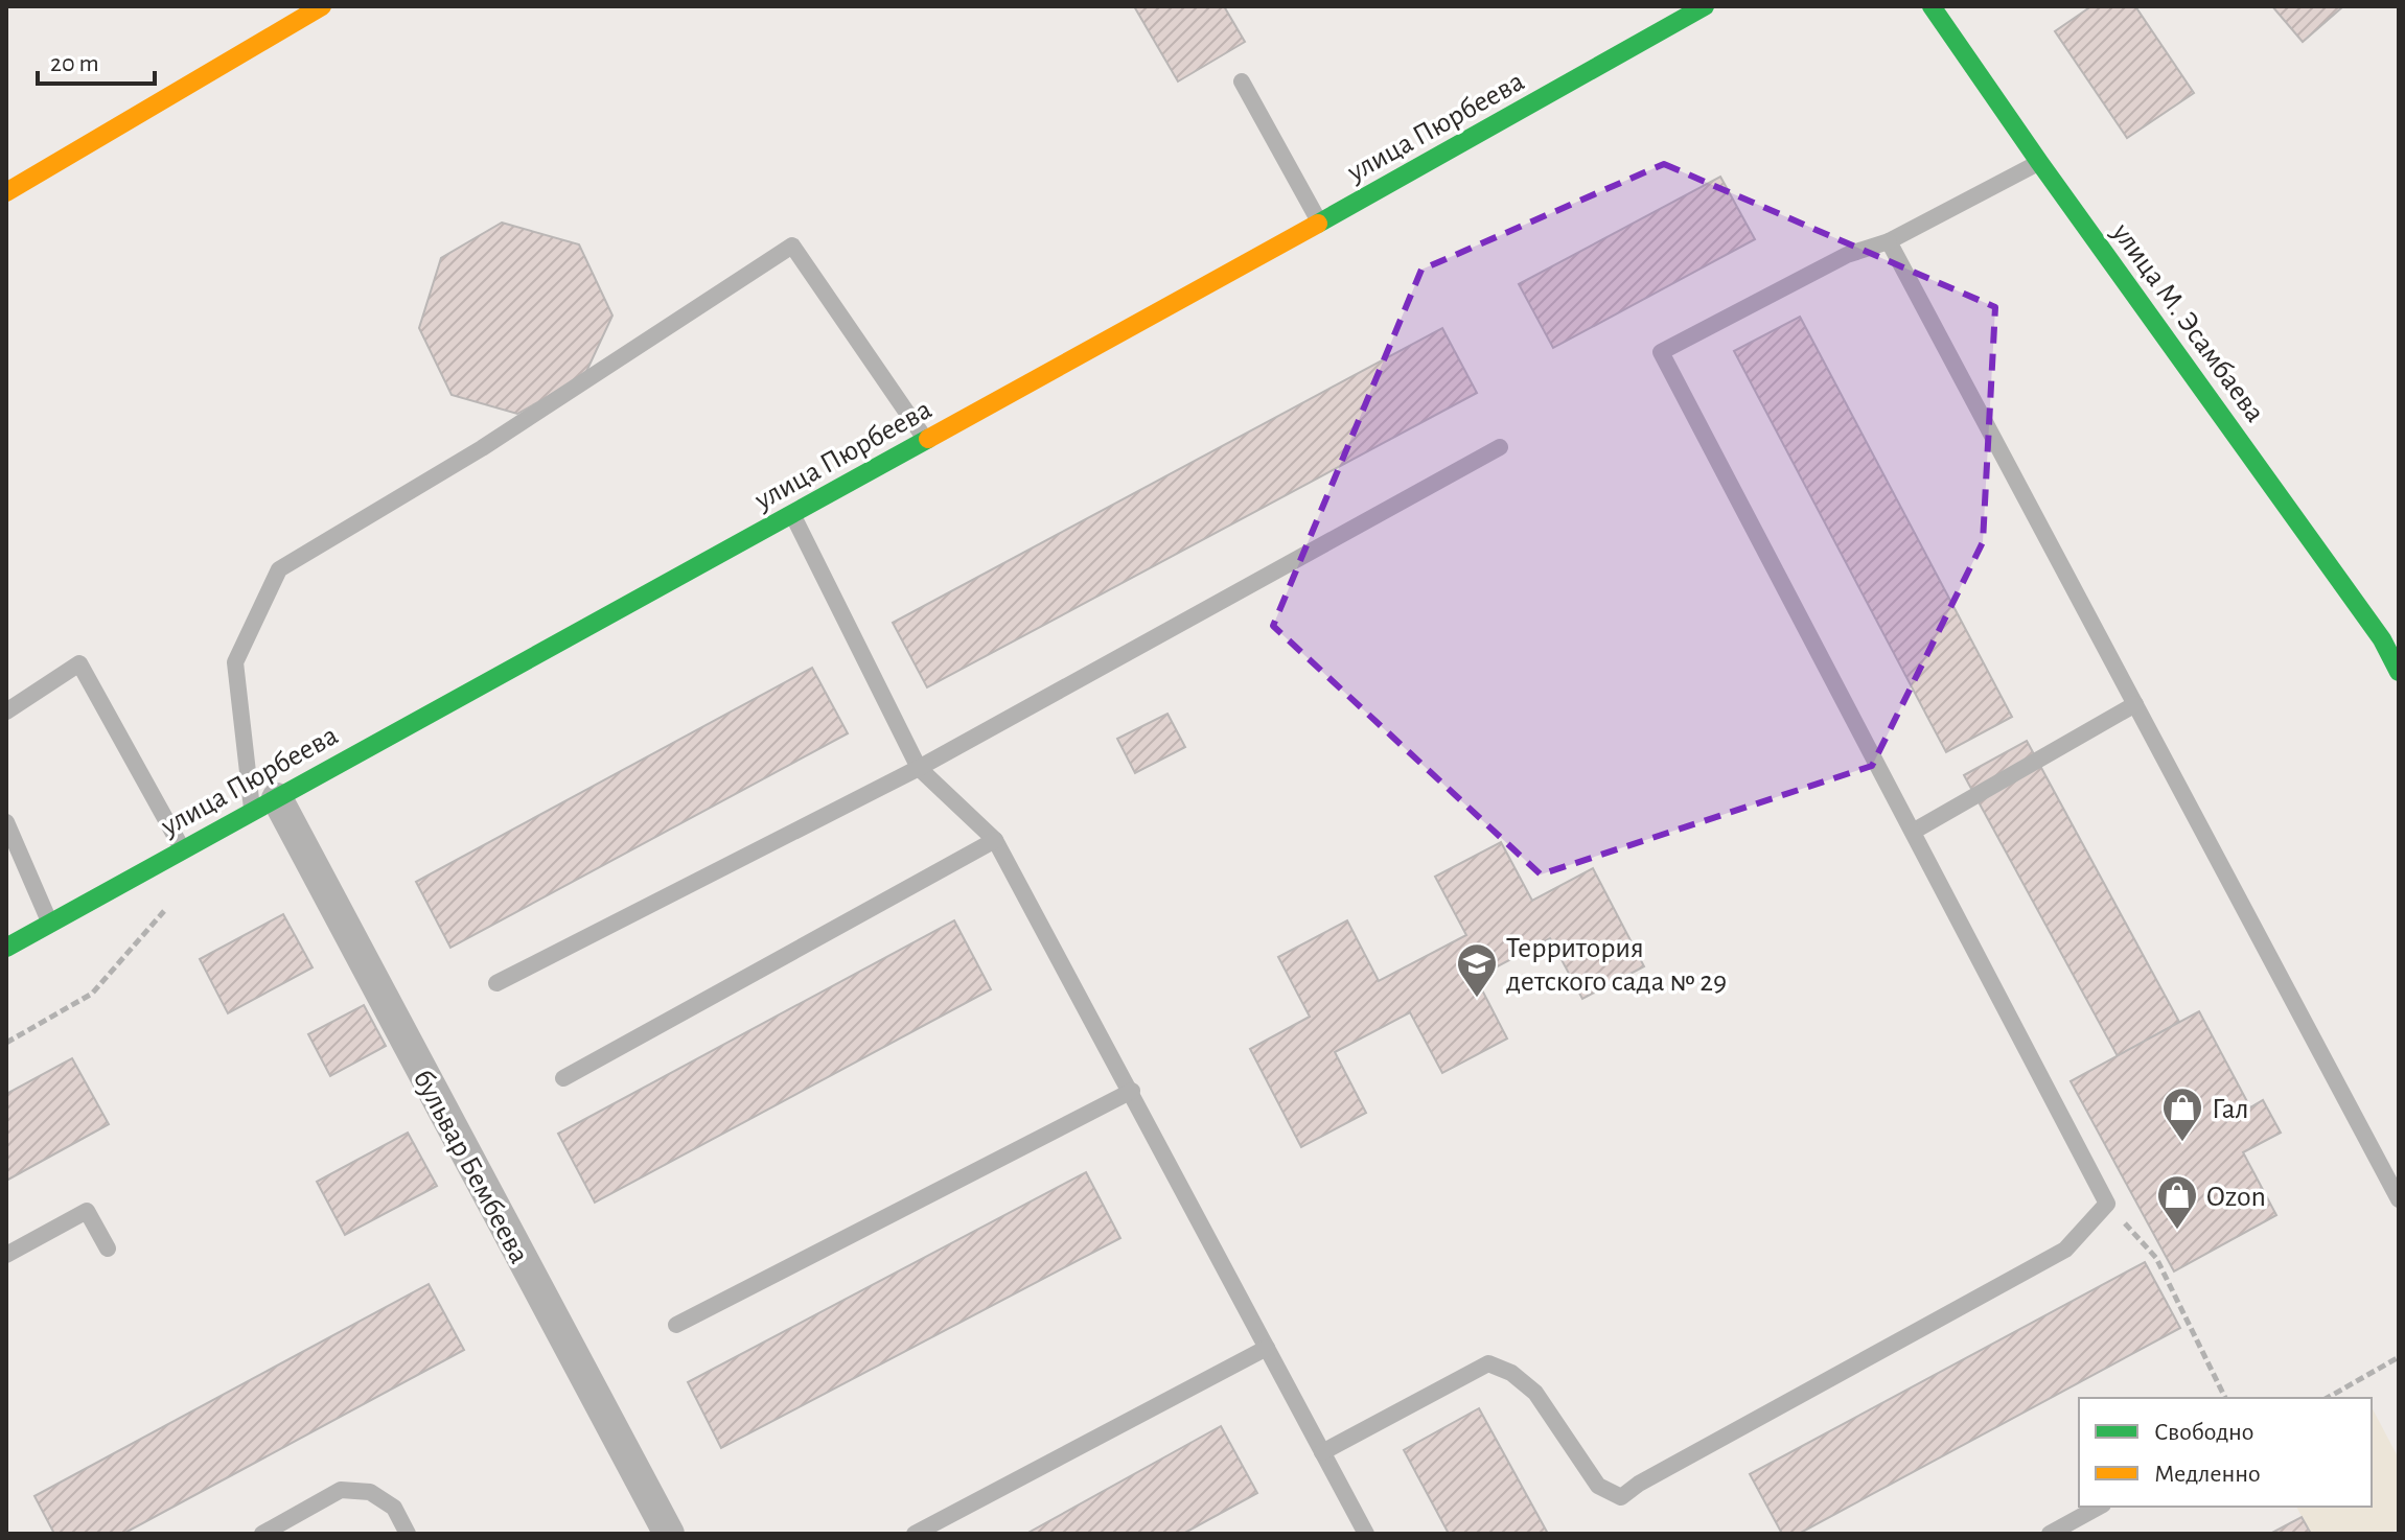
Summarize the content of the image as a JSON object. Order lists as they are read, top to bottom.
{
  "streets": {
    "main road": ["улица Пюрбеева", "улица М. Эсамбаева"],
    "street": ["бульвар Бембеева"]
  },
  "crossings": [
    ["улица Пюрбеева", "бульвар Бембеева"]
  ],
  "places": {
    "school or university": ["Территория детского сада № 29"],
    "shop": ["Гал", "Ozon"]
  },
  "legend": ["Свободно", "Медленно"],
  "scale_bar": "20 m"
}
